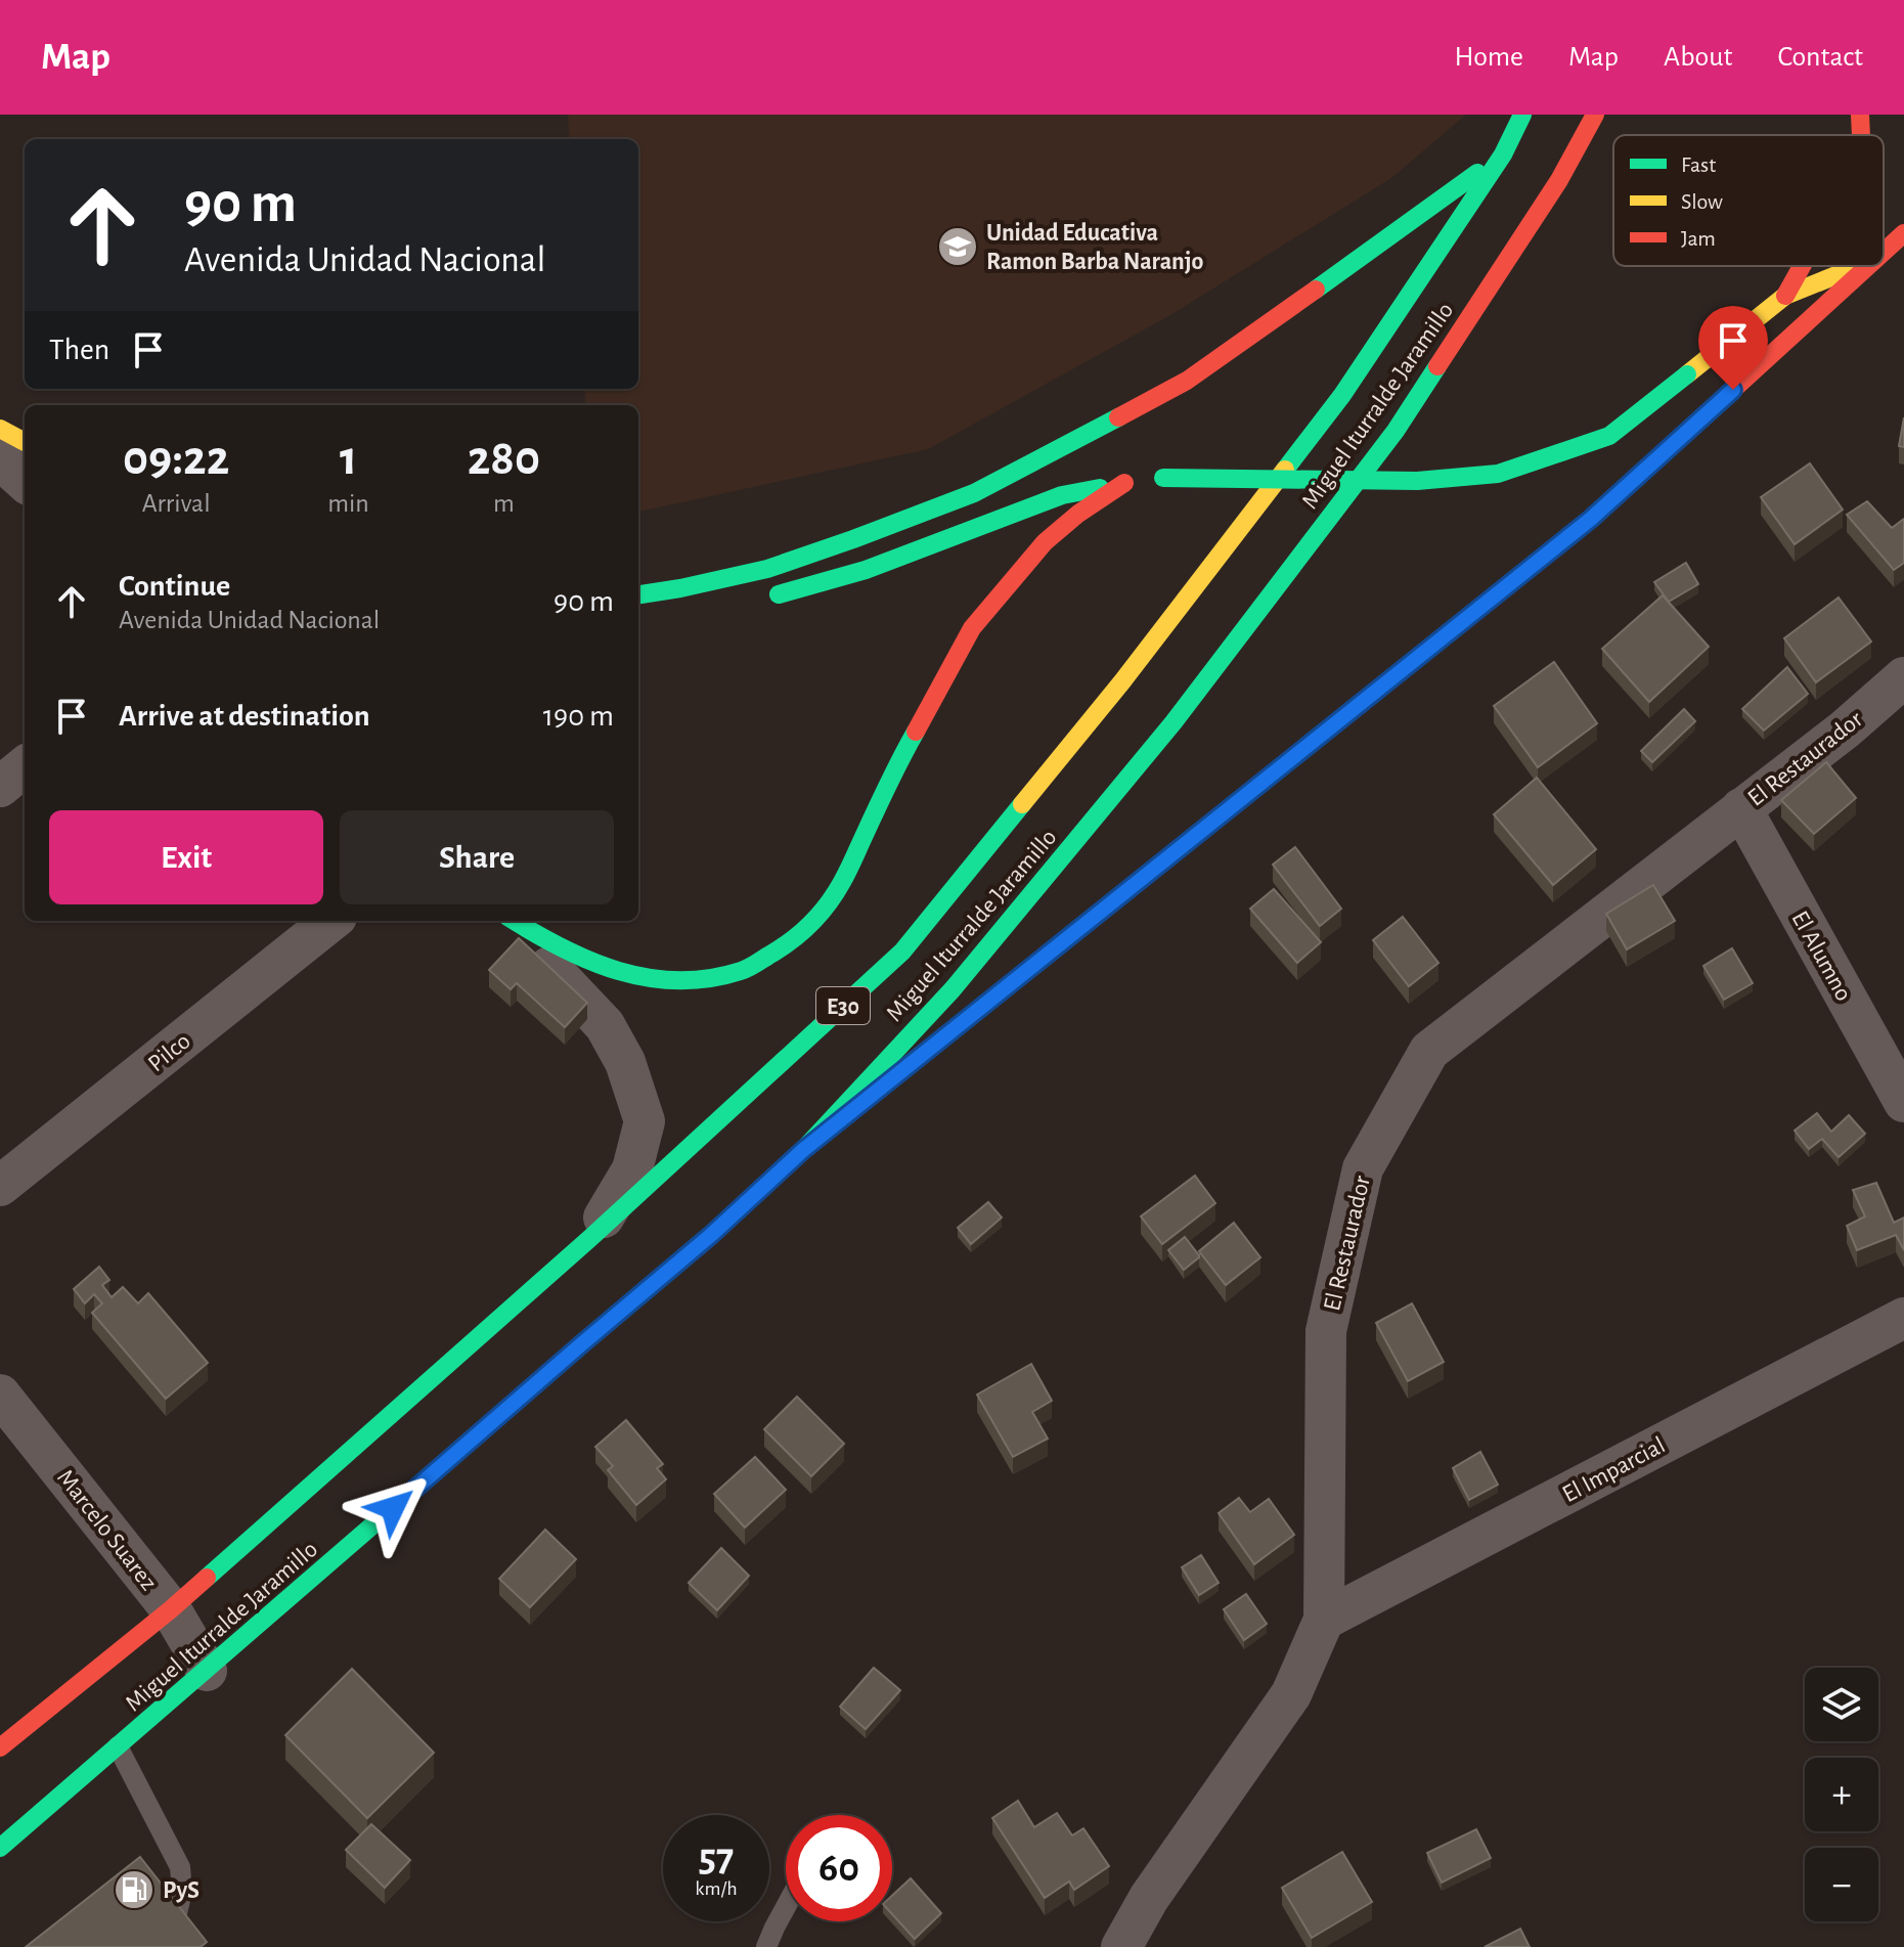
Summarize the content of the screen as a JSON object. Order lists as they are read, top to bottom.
{
  "streets": {
    "main road": ["Miguel Iturralde Jaramillo", "E30"],
    "street": [
      "El Restaurador",
      "El Alumno",
      "Pilco",
      "El Imparcial",
      "Marcelo Suarez"
    ]
  },
  "crossings": [
    ["Miguel Iturralde Jaramillo", "Marcelo Suarez"],
    ["El Restaurador", "El Alumno"],
    ["El Restaurador", "El Imparcial"]
  ],
  "places": {
    "school or university": ["Unidad Educativa Ramon Barba Naranjo"],
    "fuel station": ["PyS"]
  },
  "legend": ["Fast", "Slow", "Jam"],
  "page": {
    "header": "Map",
    "nav": [
      "Home",
      "Map",
      "About",
      "Contact"
    ],
    "turn": ["90 m", "Avenida Unidad Nacional"],
    "then": "Then",
    "eta": [
      "09:22",
      "Arrival",
      "1",
      "min",
      "280",
      "m"
    ],
    "list": [
      {
        "name": "Continue",
        "note": "Avenida Unidad Nacional",
        "value": "90 m"
      },
      {
        "name": "Arrive at destination",
        "value": "190 m"
      }
    ],
    "buttons": ["Exit", "Share"],
    "map_buttons": ["+", "−"],
    "speed": "57 km/h",
    "limit": "60"
  }
}
